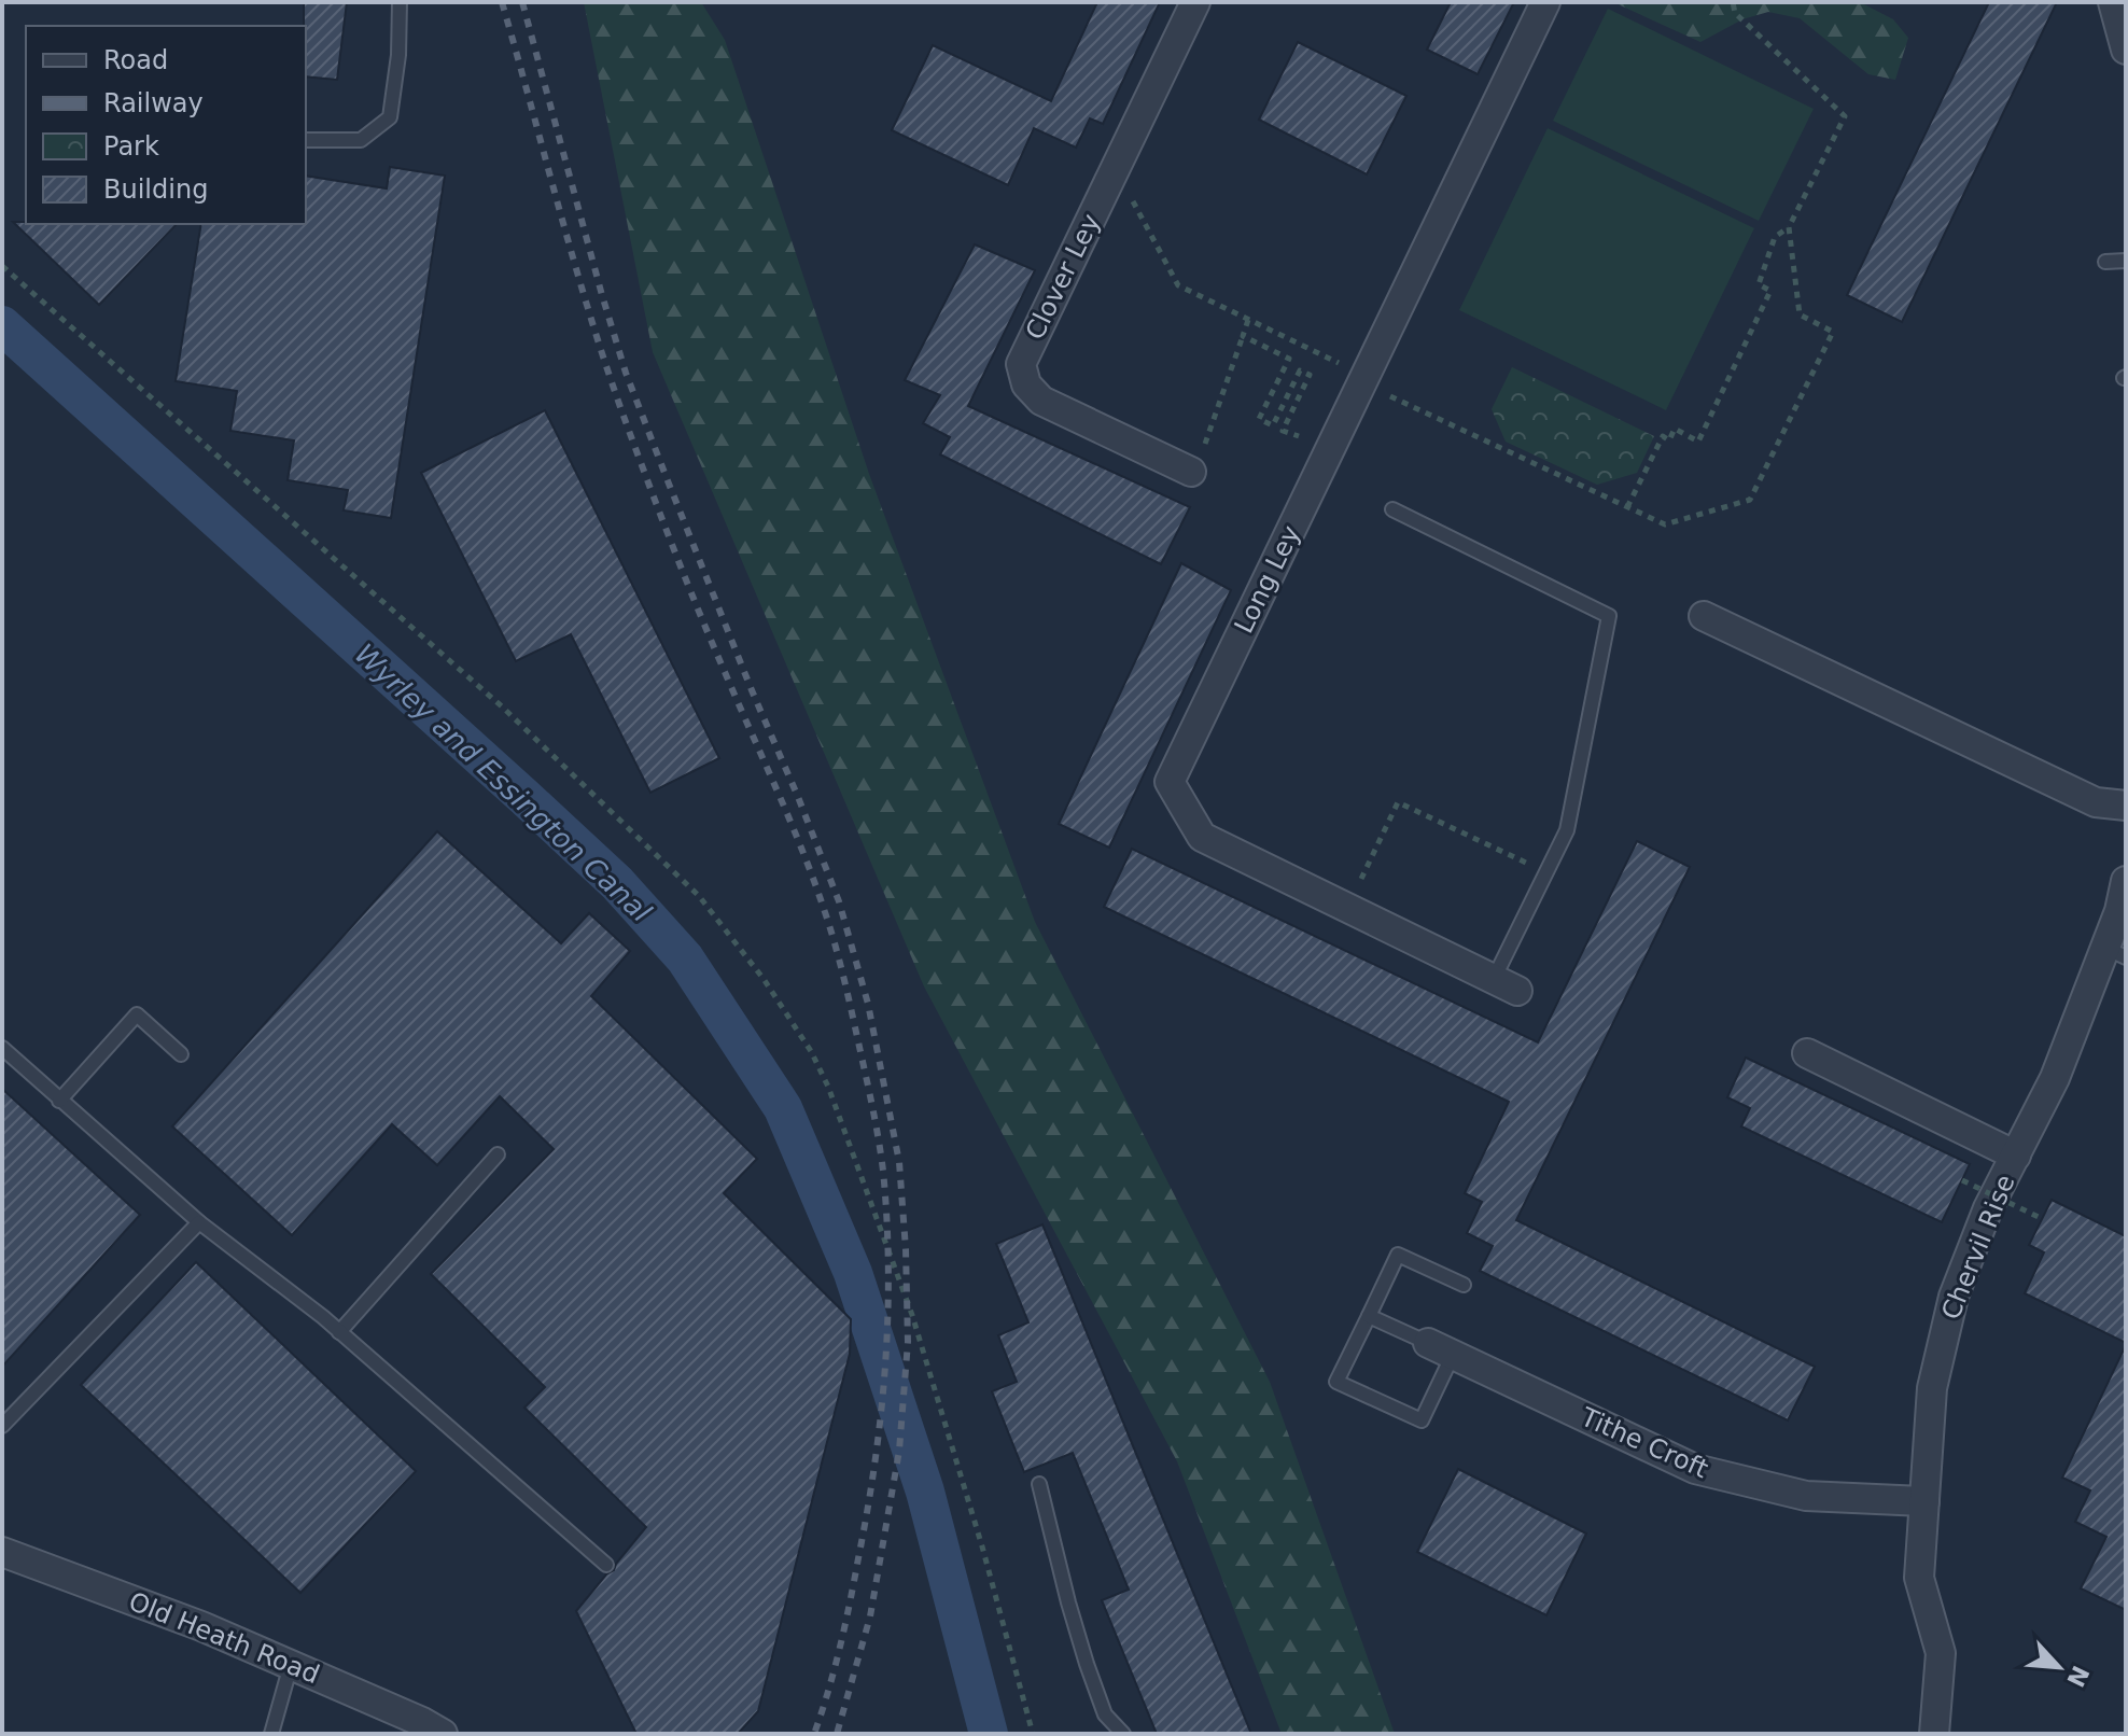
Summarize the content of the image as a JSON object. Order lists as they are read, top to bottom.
{
  "streets": {
    "street": [
      "Clover Ley",
      "Long Ley",
      "Chervil Rise",
      "Tithe Croft",
      "Old Heath Road"
    ]
  },
  "crossings": [
    ["Chervil Rise", "Tithe Croft"]
  ],
  "water": ["Wyrley and Essington Canal"],
  "legend": [
    "Road",
    "Railway",
    "Park",
    "Building"
  ],
  "north": "bottom right"
}
